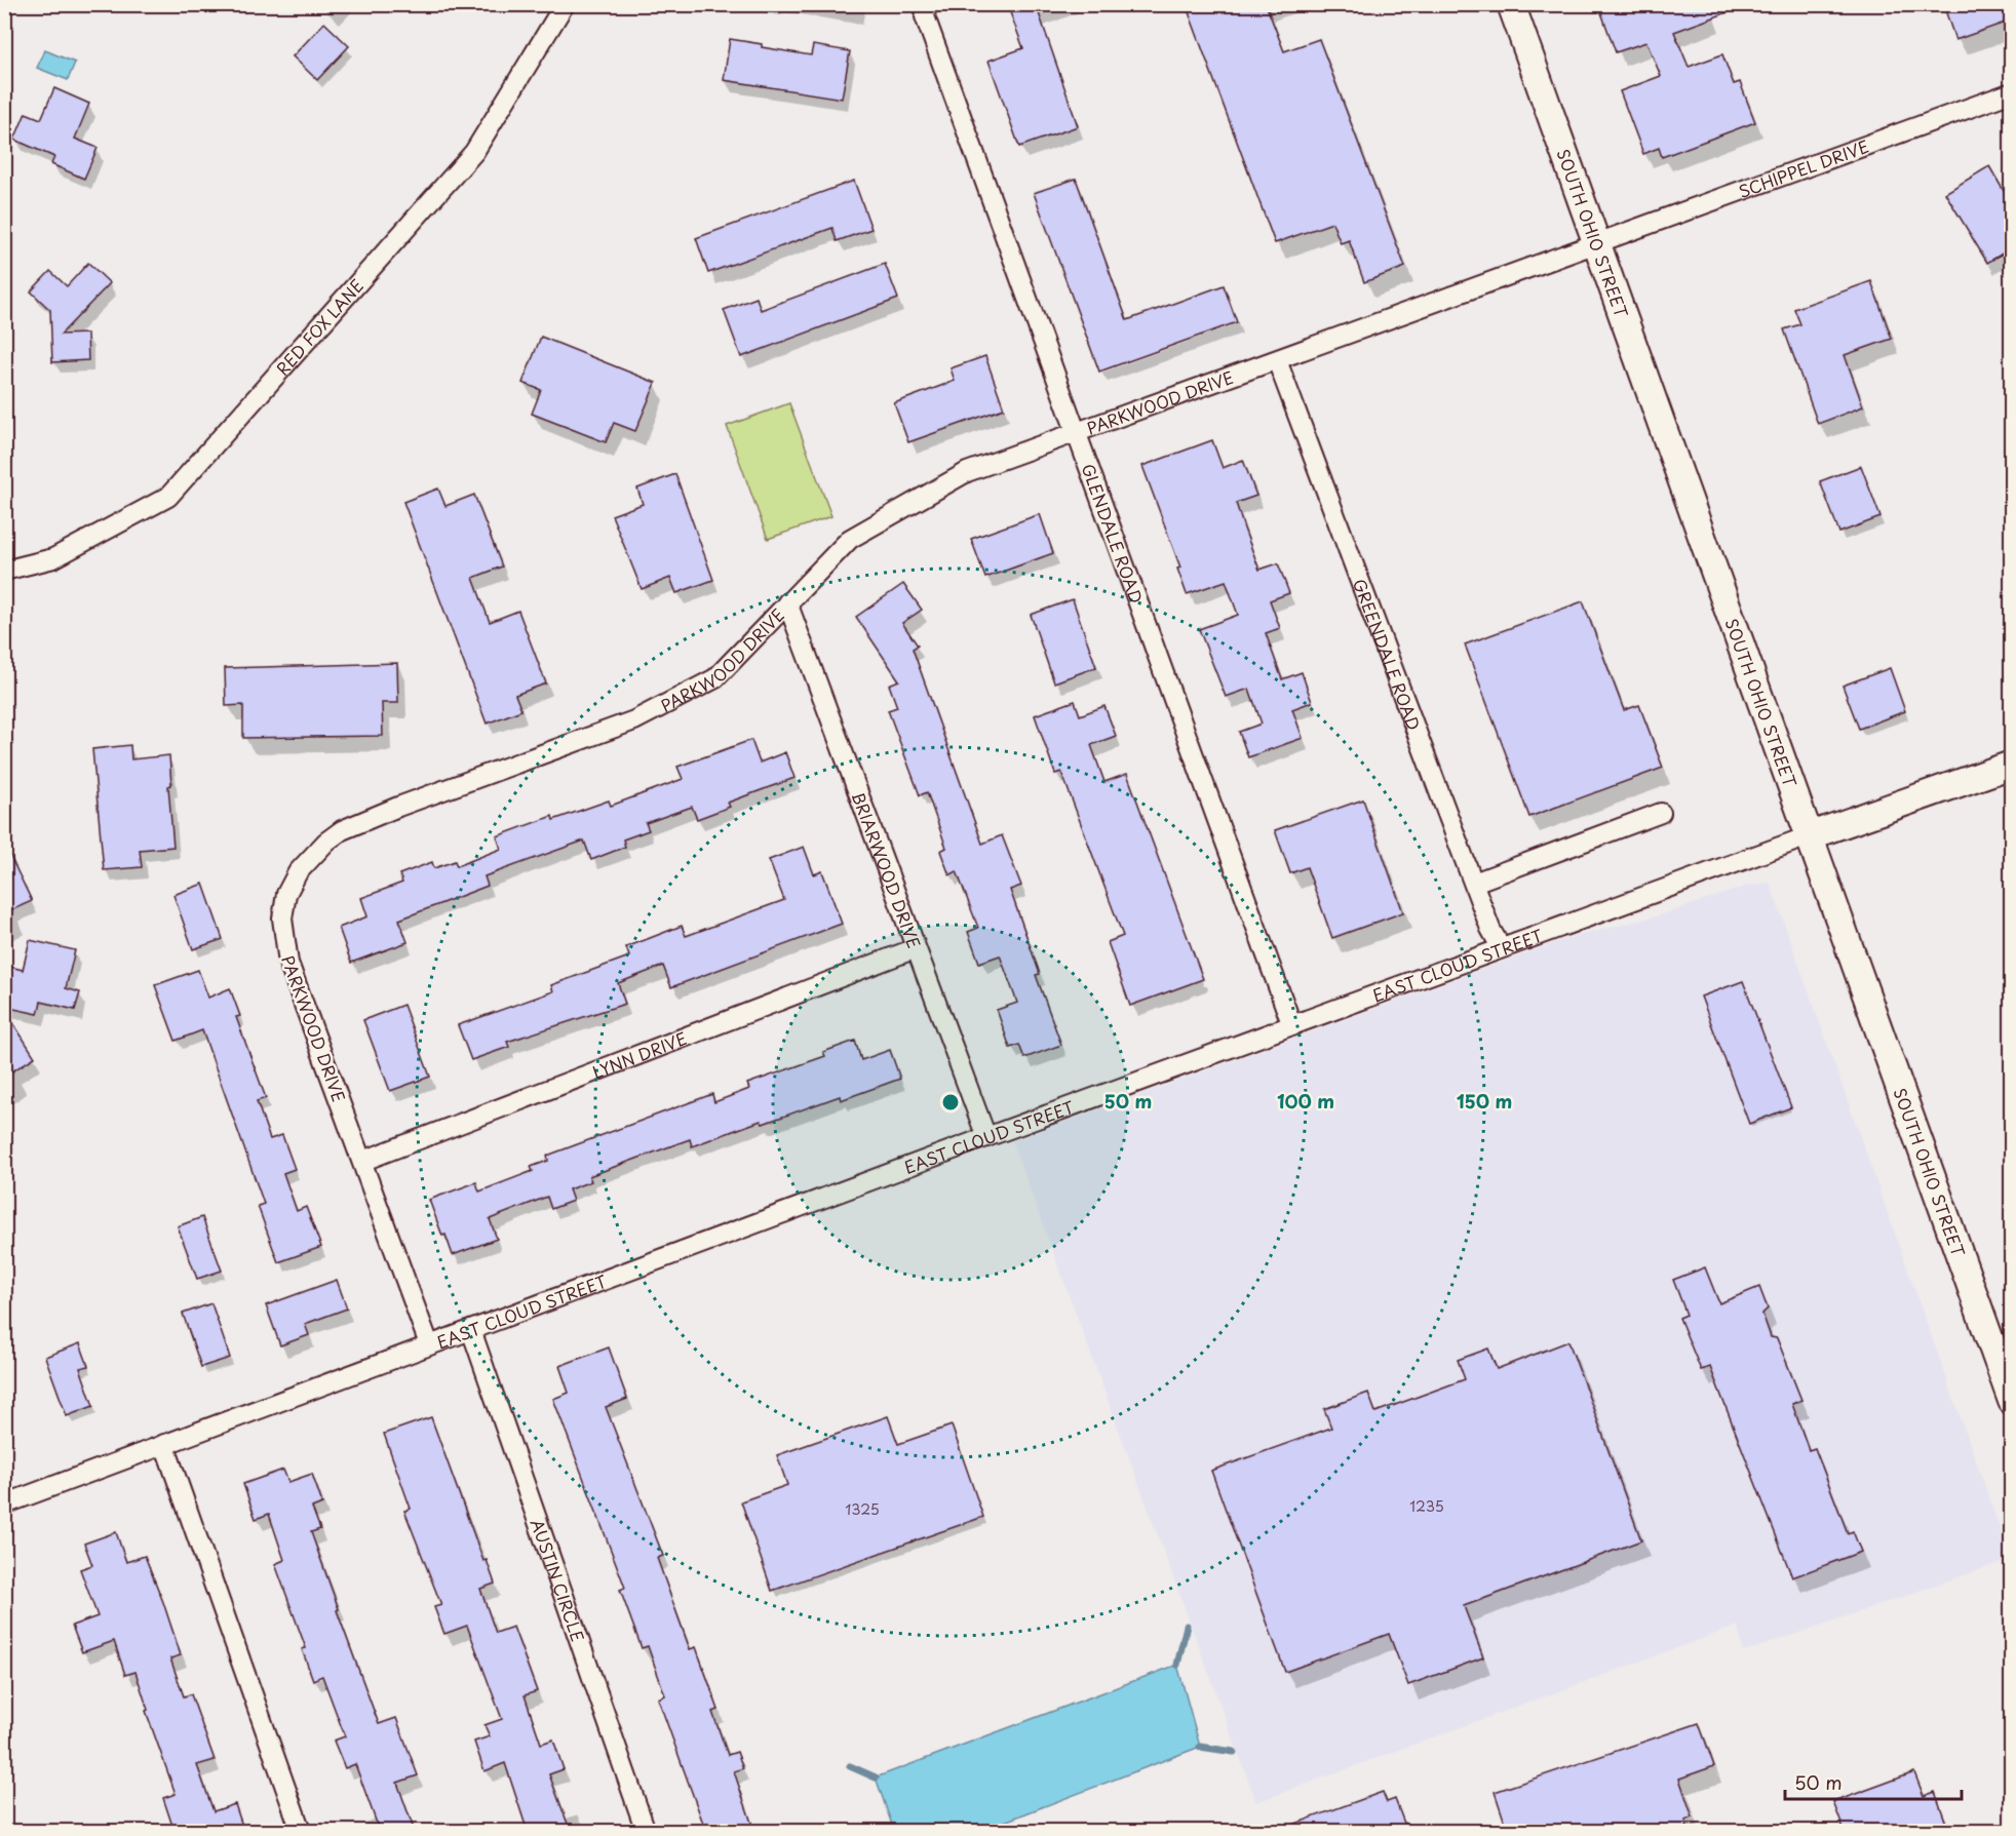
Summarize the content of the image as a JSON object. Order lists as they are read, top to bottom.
{
  "streets": {
    "main road": ["SOUTH OHIO STREET", "EAST CLOUD STREET"],
    "street": [
      "SCHIPPEL DRIVE",
      "RED FOX LANE",
      "PARKWOOD DRIVE",
      "GLENDALE ROAD",
      "GREENDALE ROAD",
      "BRIARWOOD DRIVE",
      "LYNN DRIVE",
      "AUSTIN CIRCLE"
    ]
  },
  "crossings": [
    ["SCHIPPEL DRIVE", "SOUTH OHIO STREET"],
    ["SCHIPPEL DRIVE", "PARKWOOD DRIVE"],
    ["SOUTH OHIO STREET", "PARKWOOD DRIVE"],
    ["SOUTH OHIO STREET", "EAST CLOUD STREET"],
    ["PARKWOOD DRIVE", "GLENDALE ROAD"],
    ["PARKWOOD DRIVE", "GREENDALE ROAD"],
    ["PARKWOOD DRIVE", "BRIARWOOD DRIVE"],
    ["PARKWOOD DRIVE", "EAST CLOUD STREET"],
    ["PARKWOOD DRIVE", "LYNN DRIVE"],
    ["GLENDALE ROAD", "EAST CLOUD STREET"],
    ["GREENDALE ROAD", "EAST CLOUD STREET"],
    ["BRIARWOOD DRIVE", "EAST CLOUD STREET"],
    ["BRIARWOOD DRIVE", "LYNN DRIVE"],
    ["EAST CLOUD STREET", "AUSTIN CIRCLE"]
  ],
  "house_numbers": ["1235", "1325"],
  "scale_bar": "50 m",
  "rings": ["50 m", "100 m", "150 m"]
}
